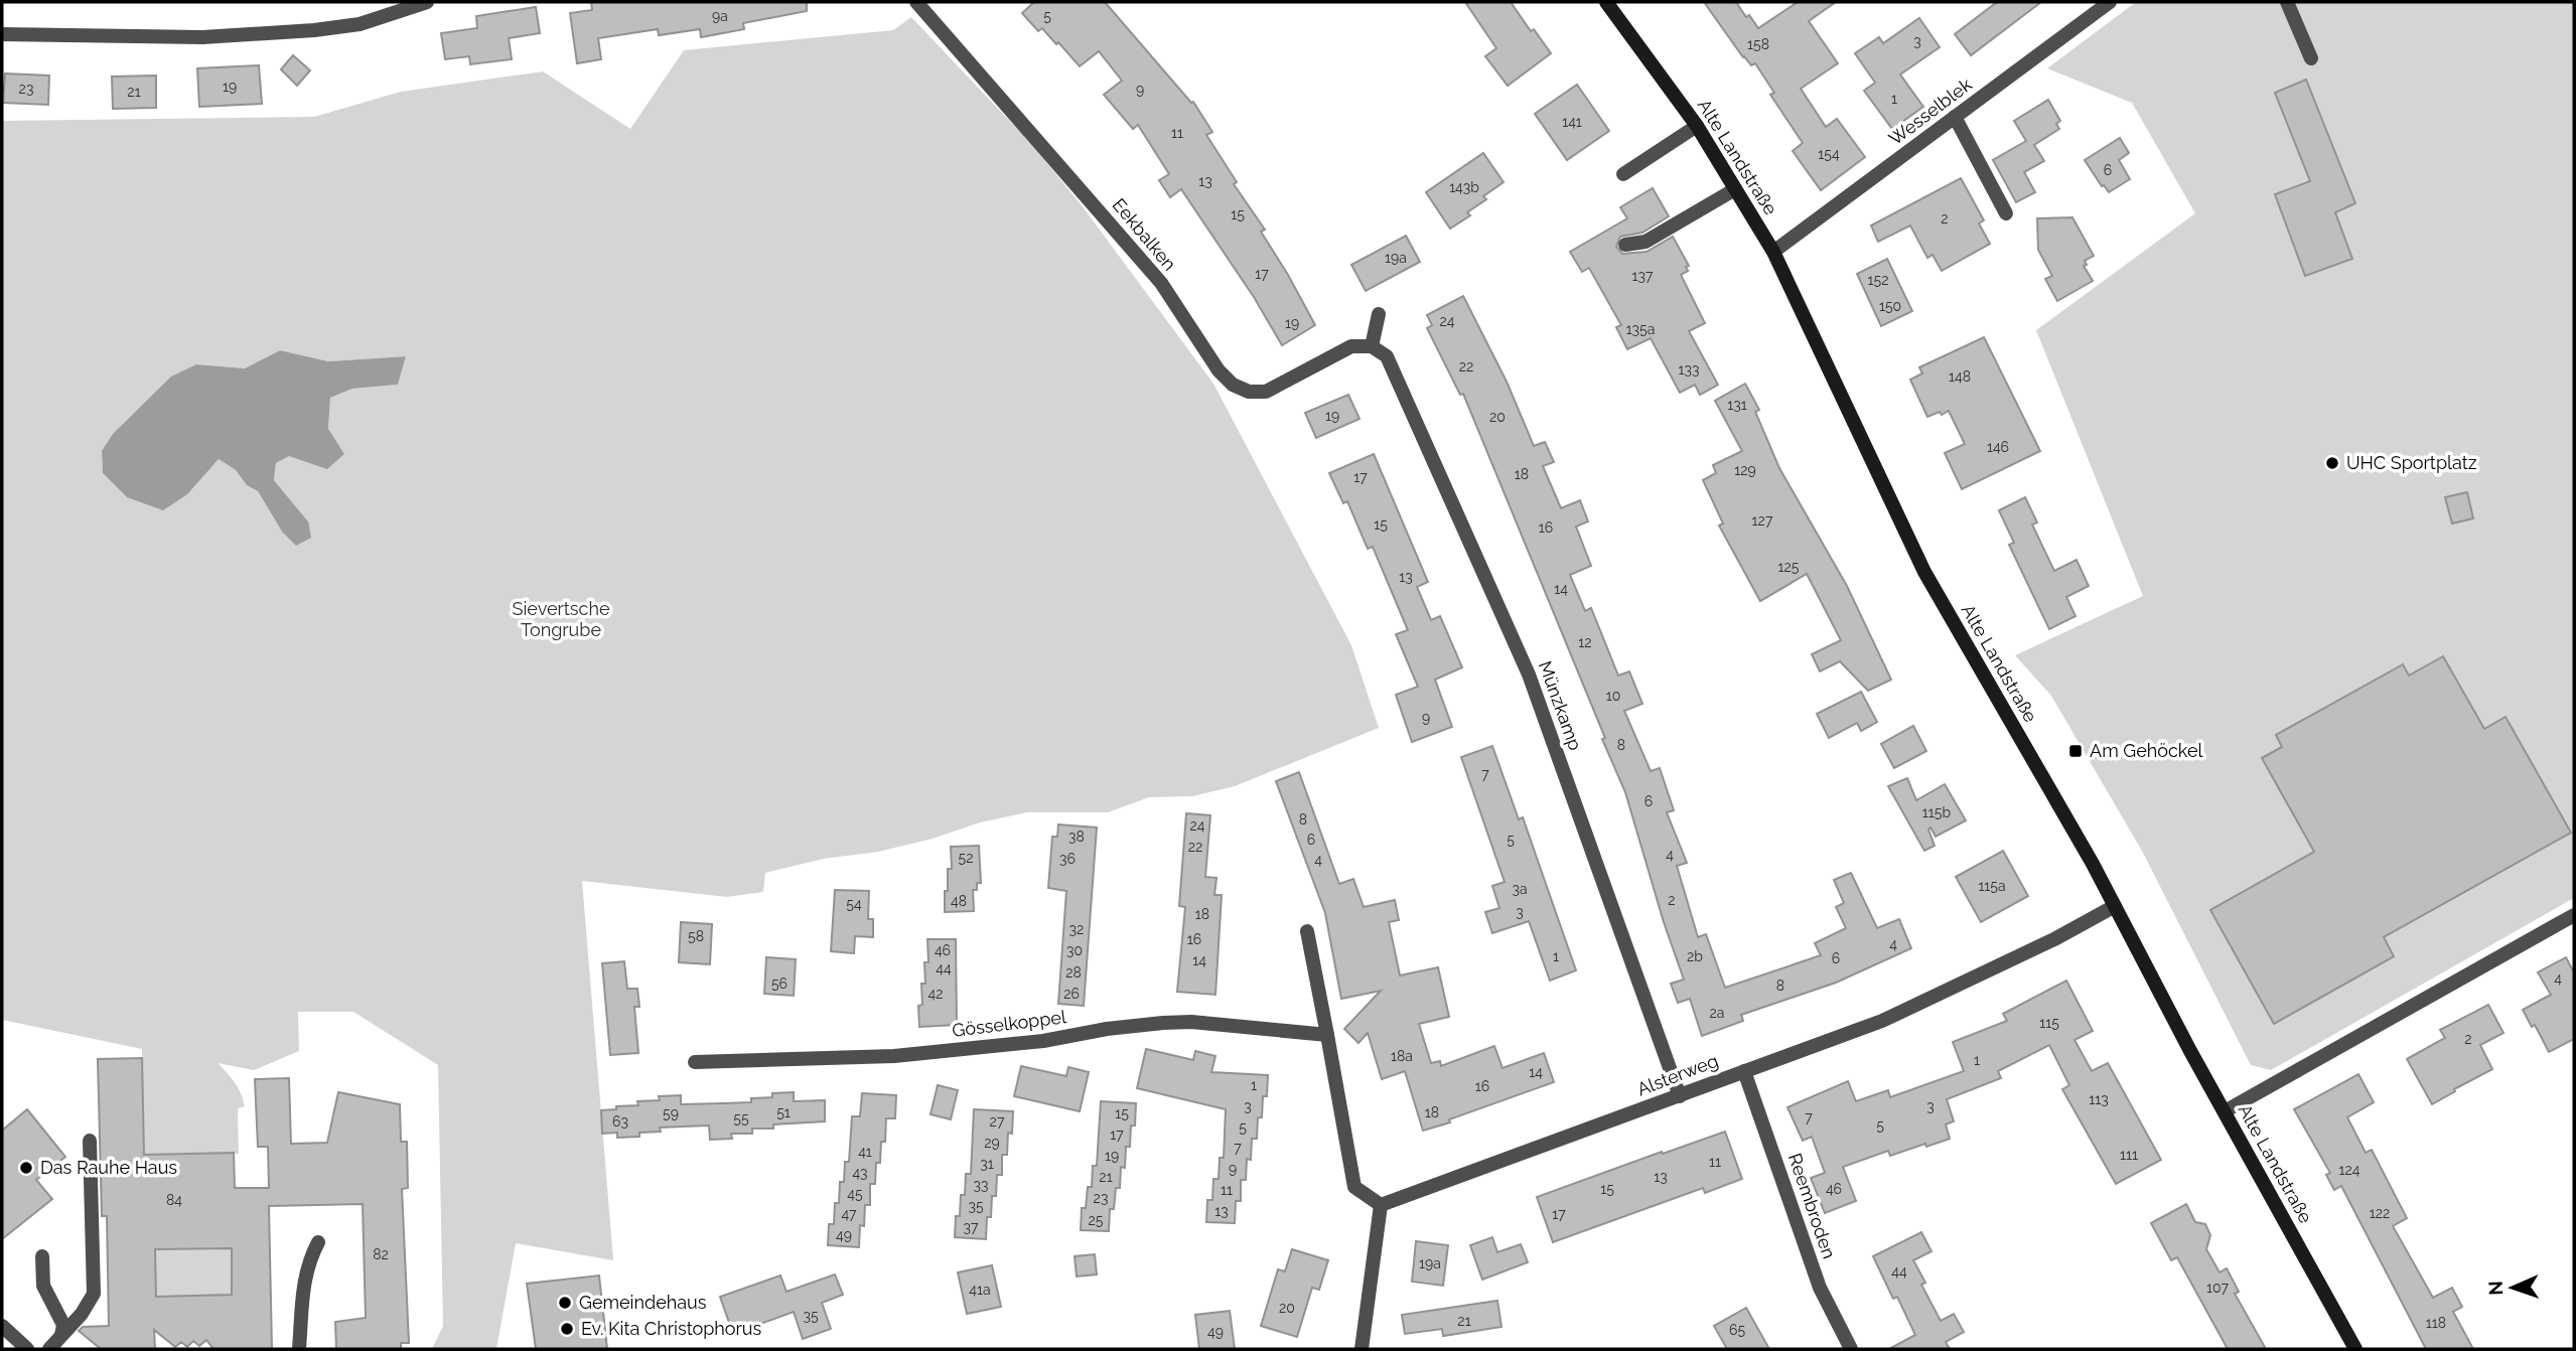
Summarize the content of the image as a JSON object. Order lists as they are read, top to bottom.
{
  "streets": {
    "main road": ["Alte Landstraße"],
    "street": [
      "Wesselblek",
      "Eekbalken",
      "Münzkamp",
      "Gösselkoppel",
      "Alsterweg",
      "Reembroden"
    ]
  },
  "crossings": [
    ["Wesselblek", "Alte Landstraße"],
    ["Alte Landstraße", "Alsterweg"],
    ["Eekbalken", "Münzkamp"],
    ["Münzkamp", "Alsterweg"],
    ["Alsterweg", "Reembroden"]
  ],
  "parks": ["Sievertsche Tongrube"],
  "places": {
    "other": [
      "UHC Sportplatz",
      "Das Rauhe Haus",
      "Gemeindehaus",
      "Ev. Kita Christophorus"
    ],
    "transit": ["Am Gehöckel"]
  },
  "house_numbers": [
    "9a",
    "5",
    "3",
    "158",
    "19",
    "23",
    "9",
    "21",
    "1",
    "141",
    "11",
    "154",
    "6",
    "13",
    "143b",
    "15",
    "2",
    "19a",
    "17",
    "137",
    "152",
    "150",
    "24",
    "19",
    "135a",
    "22",
    "133",
    "148",
    "131",
    "19",
    "20",
    "146",
    "129",
    "18",
    "17",
    "127",
    "15",
    "16",
    "125",
    "13",
    "14",
    "12",
    "10",
    "9",
    "8",
    "7",
    "6",
    "115b",
    "8",
    "24",
    "38",
    "6",
    "5",
    "22",
    "4",
    "52",
    "36",
    "4",
    "115a",
    "3a",
    "2",
    "48",
    "54",
    "3",
    "18",
    "32",
    "58",
    "16",
    "4",
    "46",
    "30",
    "1",
    "2b",
    "6",
    "14",
    "44",
    "28",
    "4",
    "56",
    "8",
    "42",
    "26",
    "2a",
    "115",
    "2",
    "18a",
    "1",
    "14",
    "1",
    "16",
    "113",
    "3",
    "3",
    "51",
    "18",
    "59",
    "15",
    "7",
    "55",
    "63",
    "27",
    "5",
    "5",
    "17",
    "29",
    "7",
    "41",
    "111",
    "19",
    "11",
    "31",
    "9",
    "124",
    "43",
    "21",
    "13",
    "33",
    "15",
    "46",
    "11",
    "45",
    "23",
    "84",
    "35",
    "13",
    "122",
    "47",
    "17",
    "25",
    "37",
    "49",
    "82",
    "19a",
    "44",
    "107",
    "41a",
    "20",
    "35",
    "21",
    "118",
    "65",
    "49"
  ],
  "north": "left"
}
